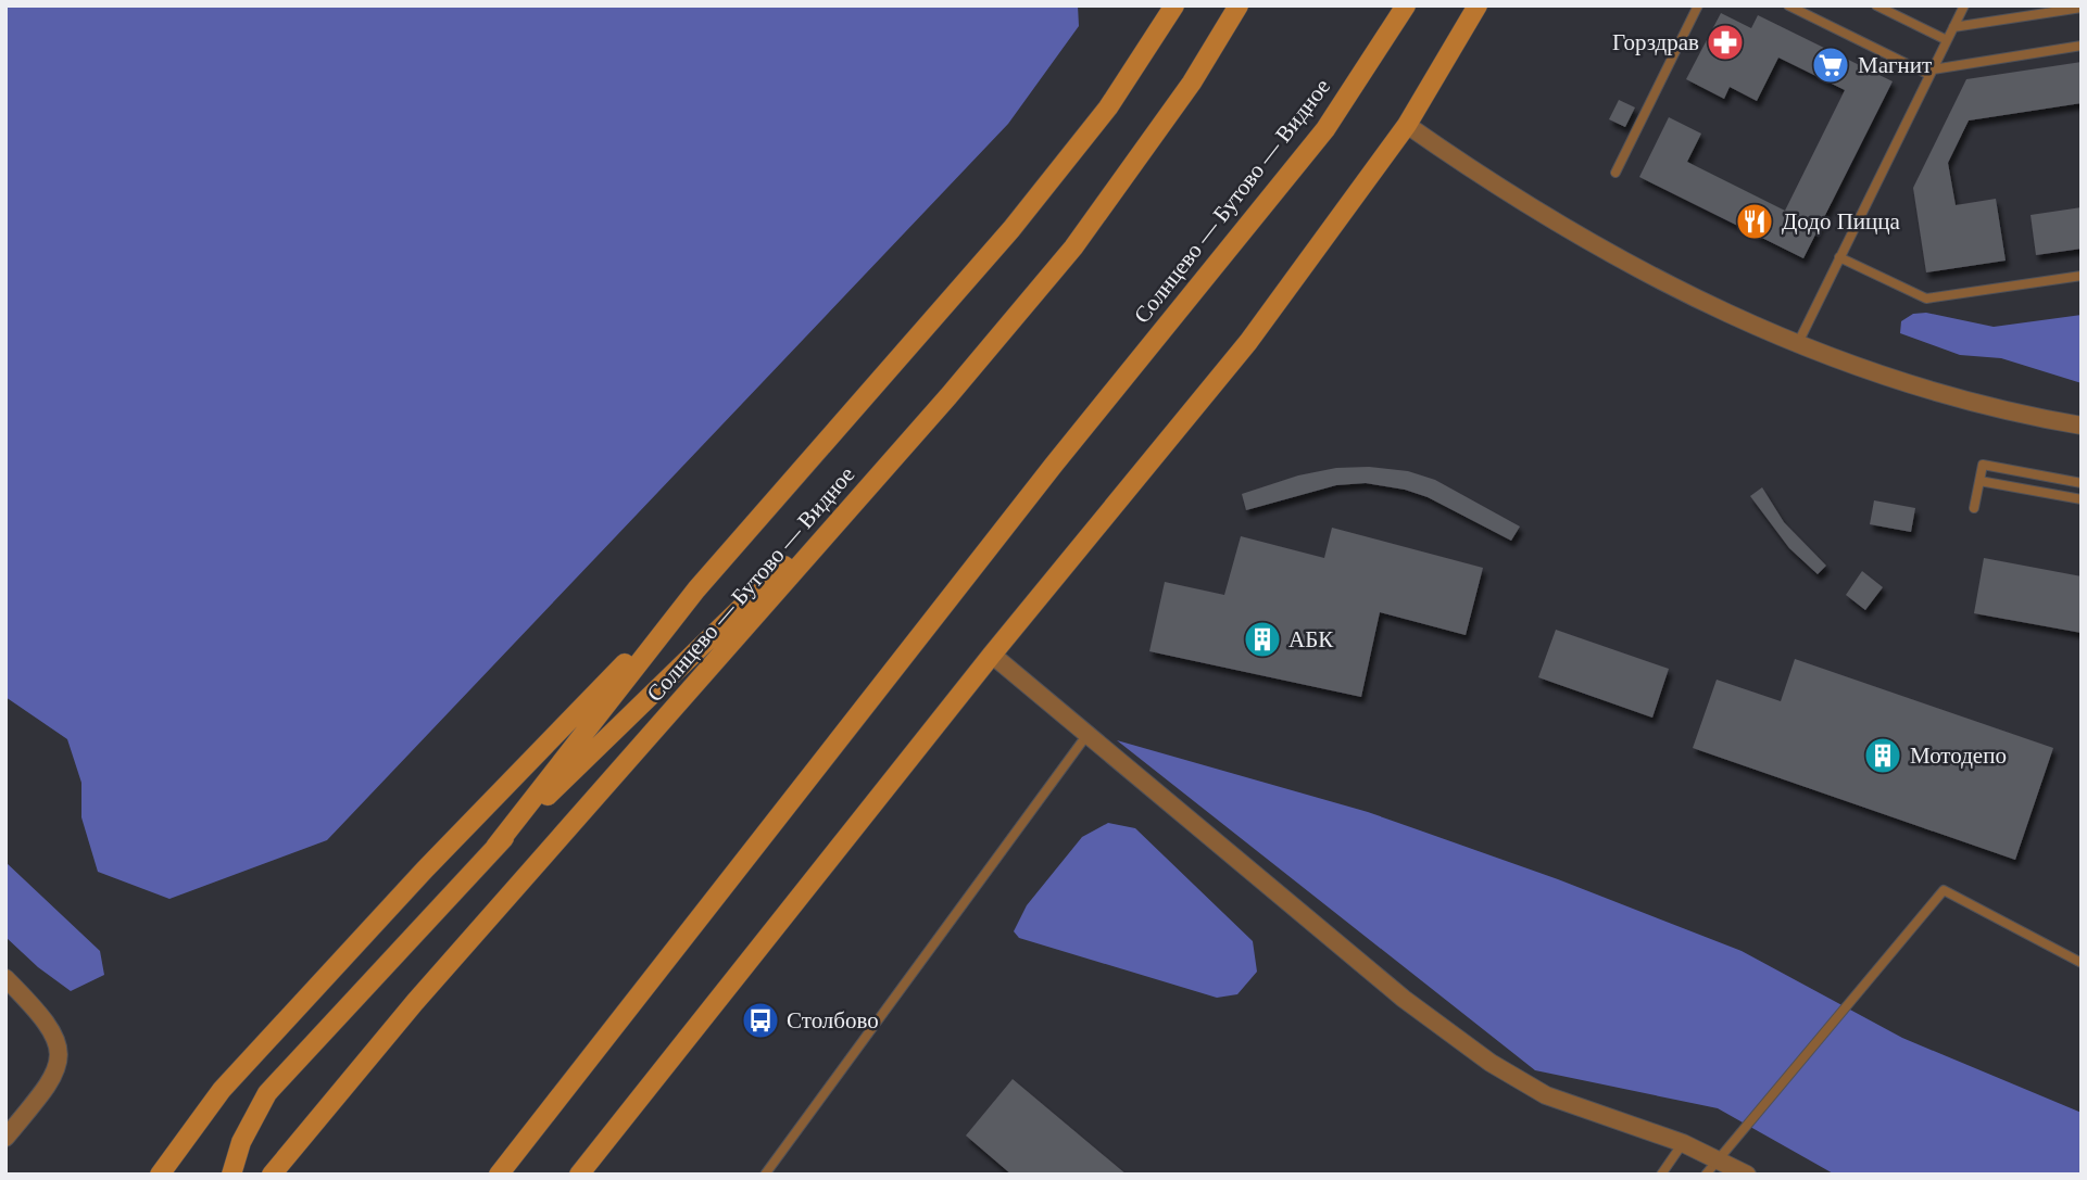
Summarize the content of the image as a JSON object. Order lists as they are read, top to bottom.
{
  "streets": {
    "main road": ["Солнцево — Бутово — Видное"]
  },
  "places": {
    "pharmacy": ["Горздрав"],
    "supermarket": ["Магнит"],
    "restaurant": ["Додо Пицца"],
    "building": ["АБК", "Мотодепо"],
    "bus stop": ["Столбово"]
  }
}
